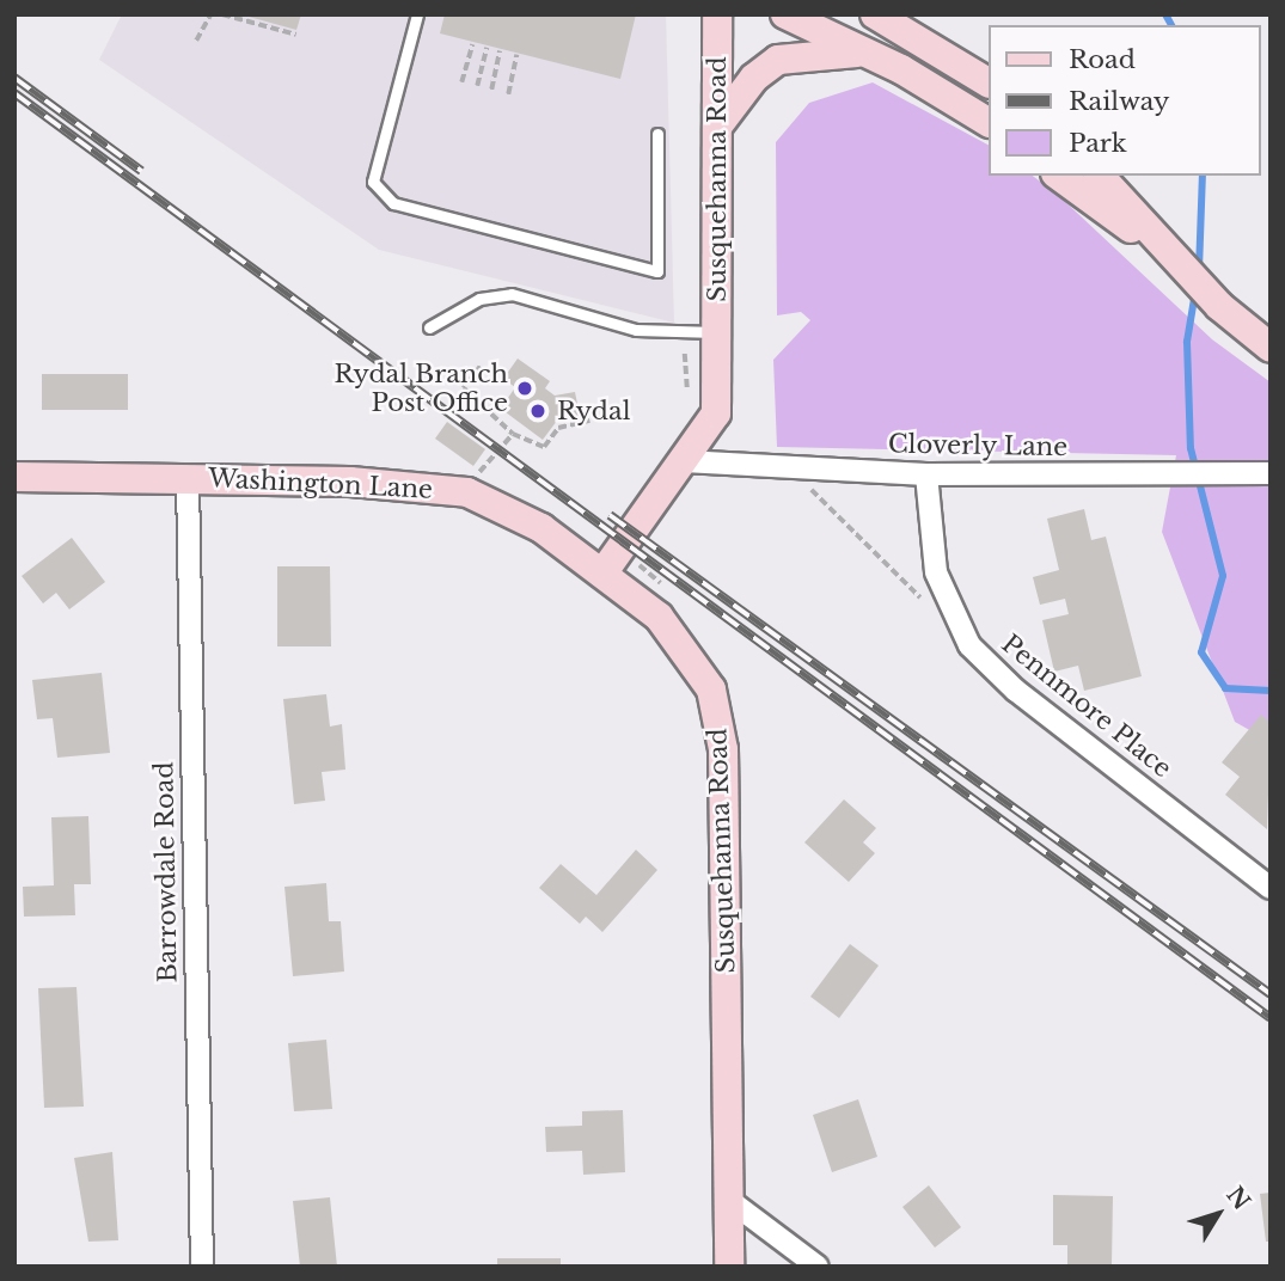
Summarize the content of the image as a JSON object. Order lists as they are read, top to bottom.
{
  "streets": {
    "main road": ["Susquehanna Road", "Washington Lane"],
    "street": ["Cloverly Lane", "Pennmore Place", "Barrowdale Road"]
  },
  "crossings": [
    ["Susquehanna Road", "Cloverly Lane"],
    ["Susquehanna Road", "Washington Lane"],
    ["Cloverly Lane", "Pennmore Place"],
    ["Washington Lane", "Barrowdale Road"]
  ],
  "places": ["Rydal Branch Post Office", "Rydal"],
  "legend": ["Road", "Railway", "Park"],
  "north": "top right"
}
